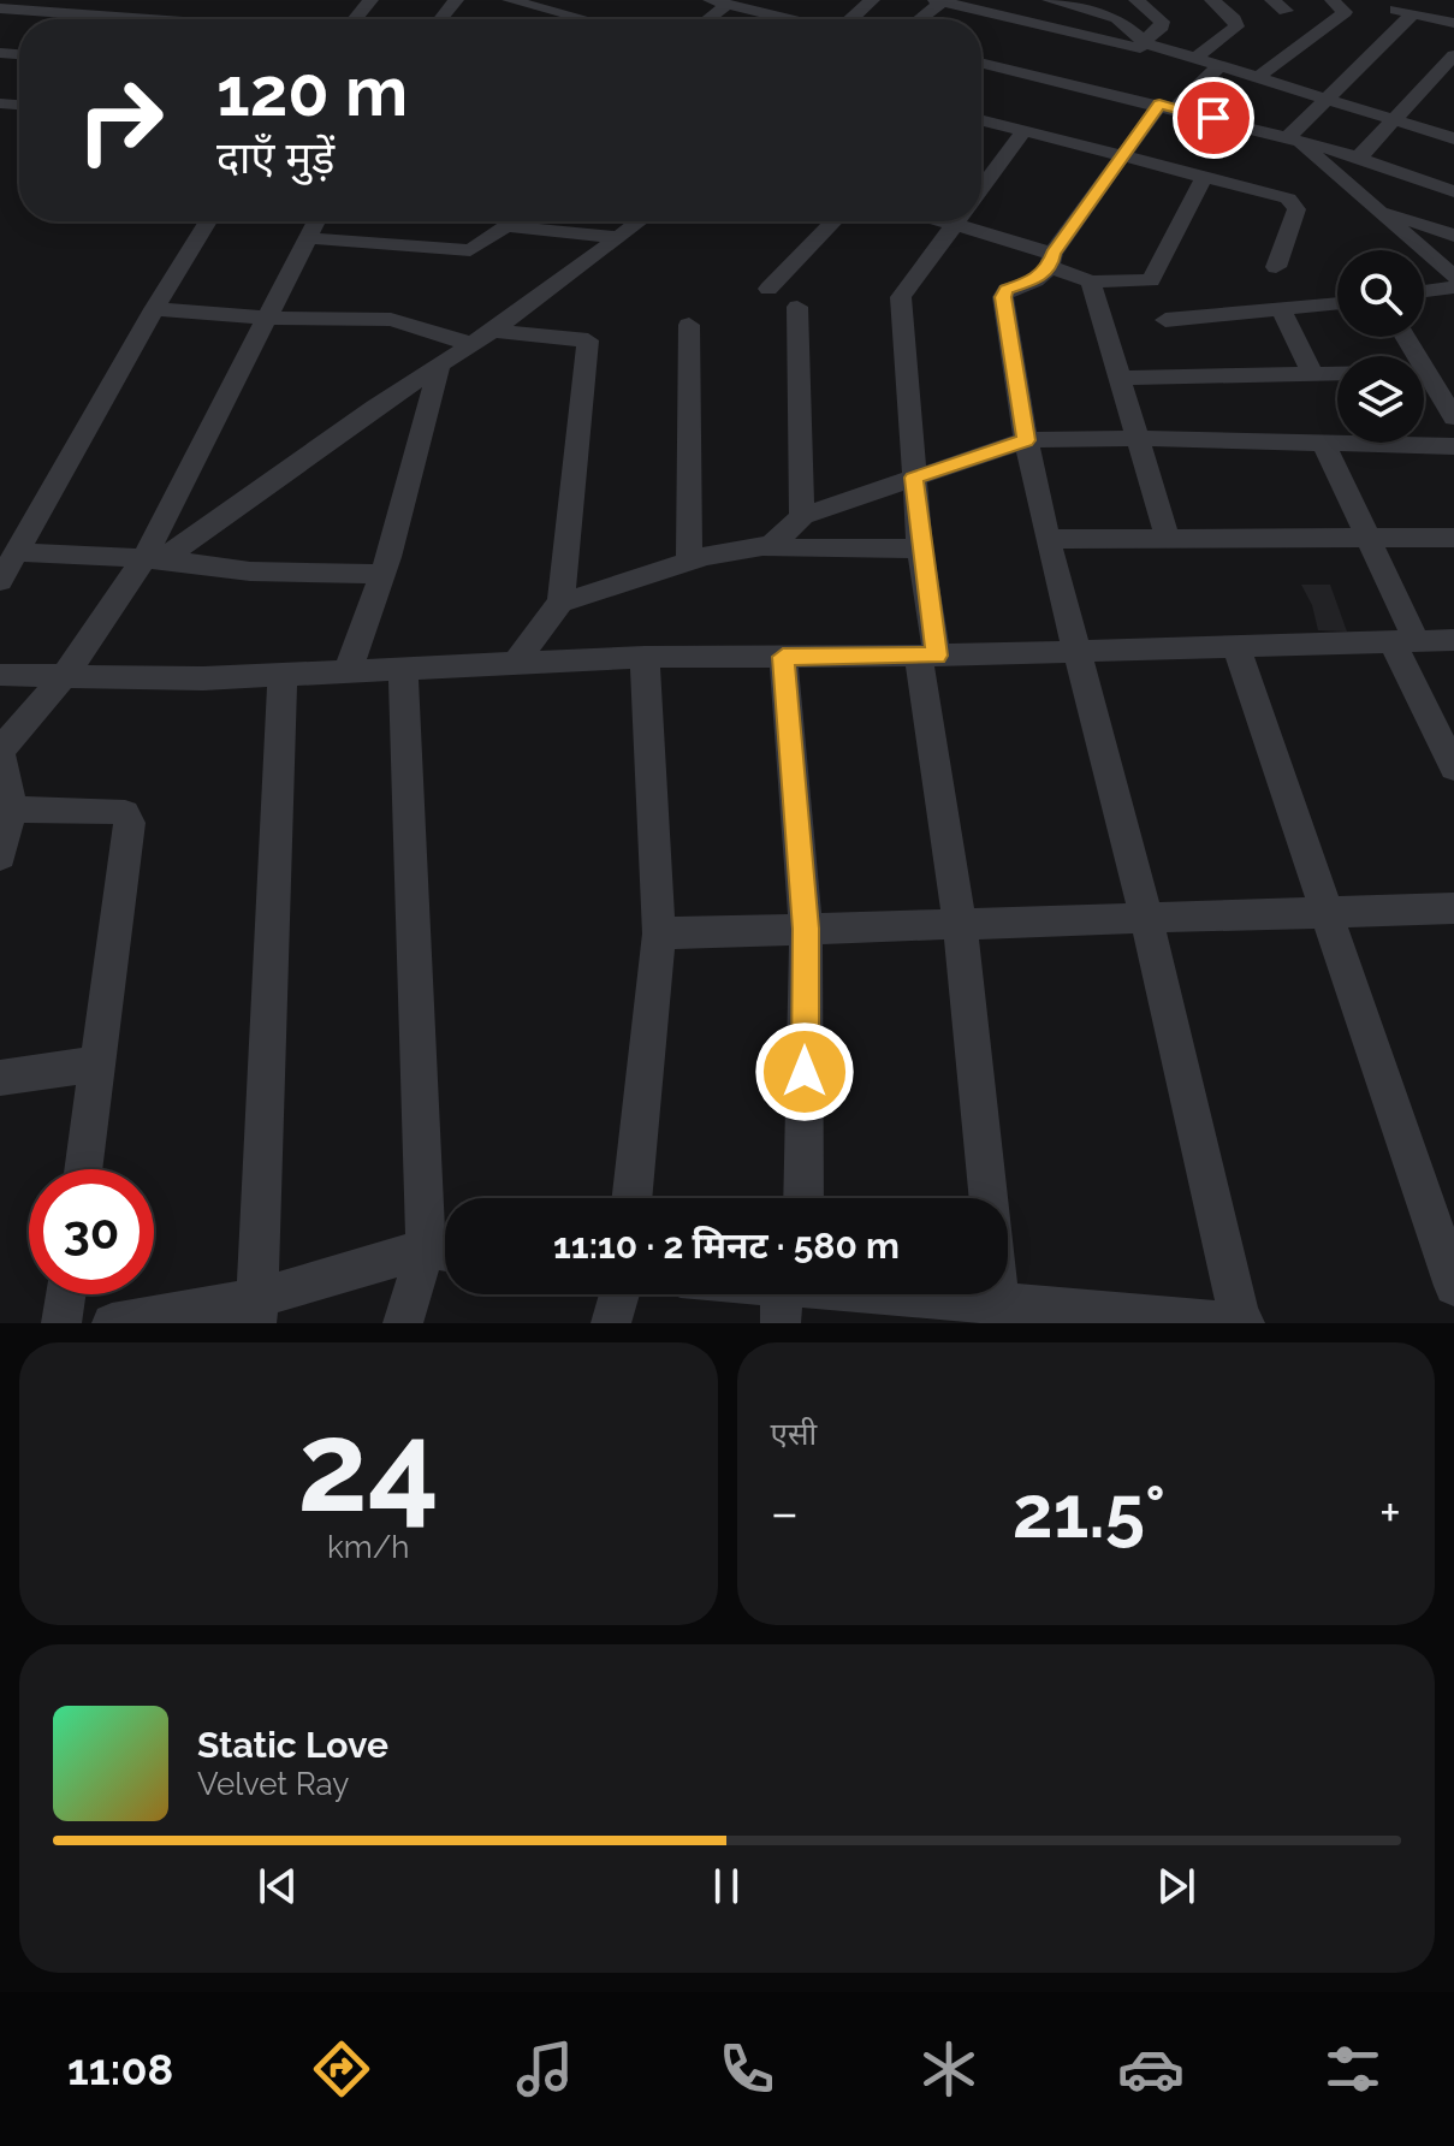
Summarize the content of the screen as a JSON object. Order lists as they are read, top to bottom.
{
  "page": {
    "turn": ["120 m", "दाएँ मुड़ें"],
    "limit": "30",
    "trip": "11:10 · 2 मिनट · 580 m",
    "tile": [
      ["24", "km/h"],
      "एसी"
    ],
    "heat": ["−", "21.5°", "+"],
    "song": ["Static Love", "Velvet Ray"],
    "tabs": "11:08"
  }
}
